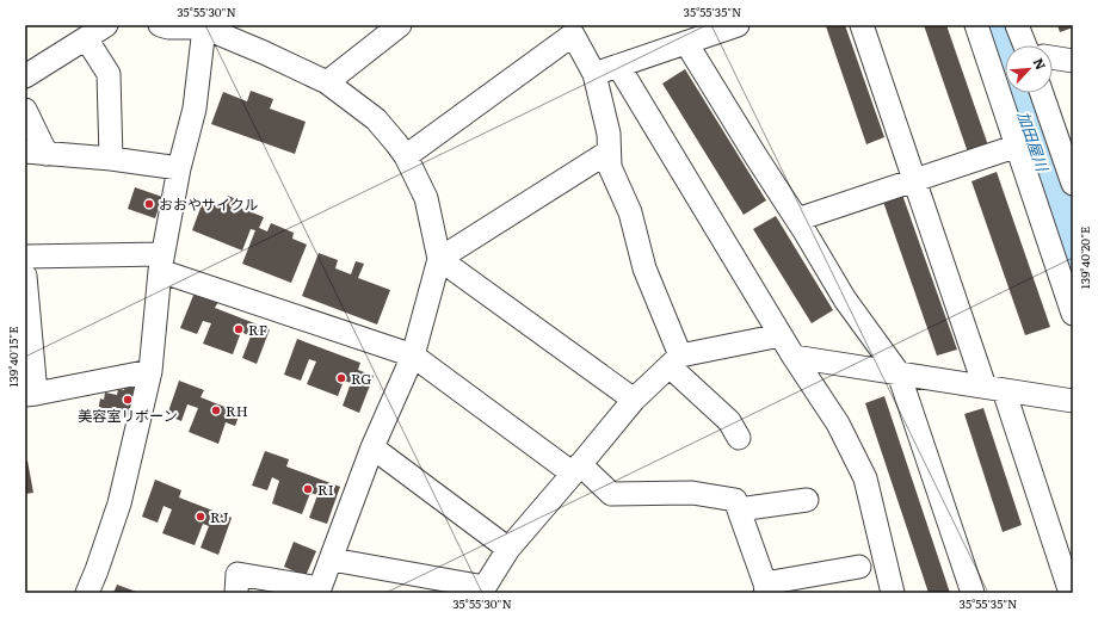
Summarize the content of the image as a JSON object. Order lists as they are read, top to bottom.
{
  "water": ["加田屋川"],
  "places": [
    "おおやサイクル",
    "RF",
    "RG",
    "美容室リボーン",
    "RH",
    "RI",
    "RJ"
  ],
  "north": "top right",
  "coordinates": [
    "35°55'30\"N",
    "35°55'35\"N",
    "139°40'20\"E",
    "139°40'15\"E"
  ]
}
